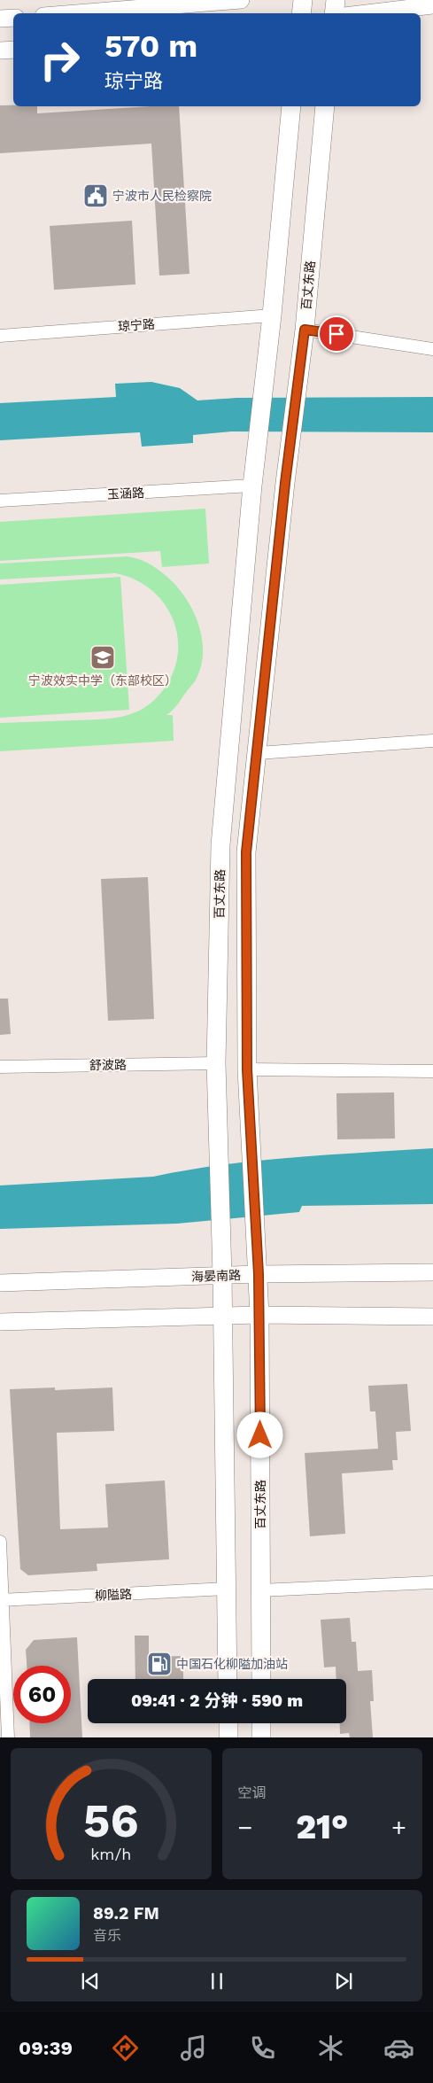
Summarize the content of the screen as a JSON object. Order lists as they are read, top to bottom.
{
  "streets": {
    "main road": ["百丈东路", "海晏南路"],
    "street": [
      "琼宁路",
      "玉涵路",
      "舒波路",
      "柳隘路"
    ]
  },
  "crossings": [
    ["百丈东路", "琼宁路"],
    ["百丈东路", "玉涵路"],
    ["百丈东路", "舒波路"],
    ["百丈东路", "海晏南路"],
    ["百丈东路", "柳隘路"]
  ],
  "places": {
    "public building": ["宁波市人民检察院"],
    "school or university": ["宁波效实中学（东部校区）"],
    "fuel station": ["中国石化柳隘加油站"]
  },
  "page": {
    "turn": ["570 m", "琼宁路"],
    "limit": "60",
    "trip": "09:41 · 2 分钟 · 590 m",
    "tile": "空调",
    "heat": ["−", "21°", "+"],
    "song": ["89.2 FM", "音乐"],
    "tabs": "09:39",
    "gauge": ["56", "km/h"]
  }
}
